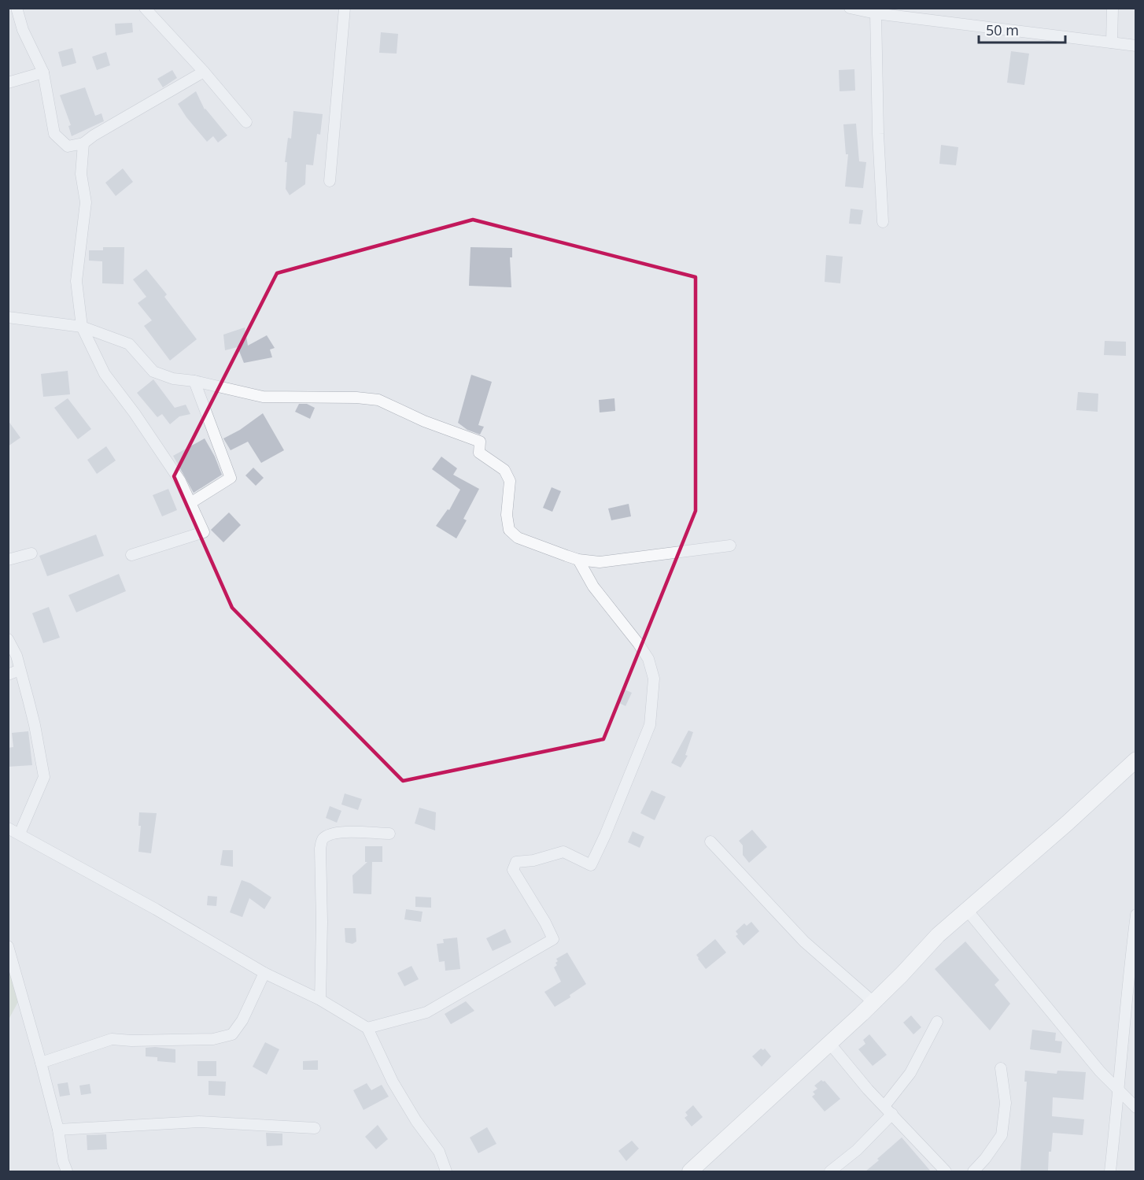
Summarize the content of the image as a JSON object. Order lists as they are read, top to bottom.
{
  "scale_bar": "50 m"
}
